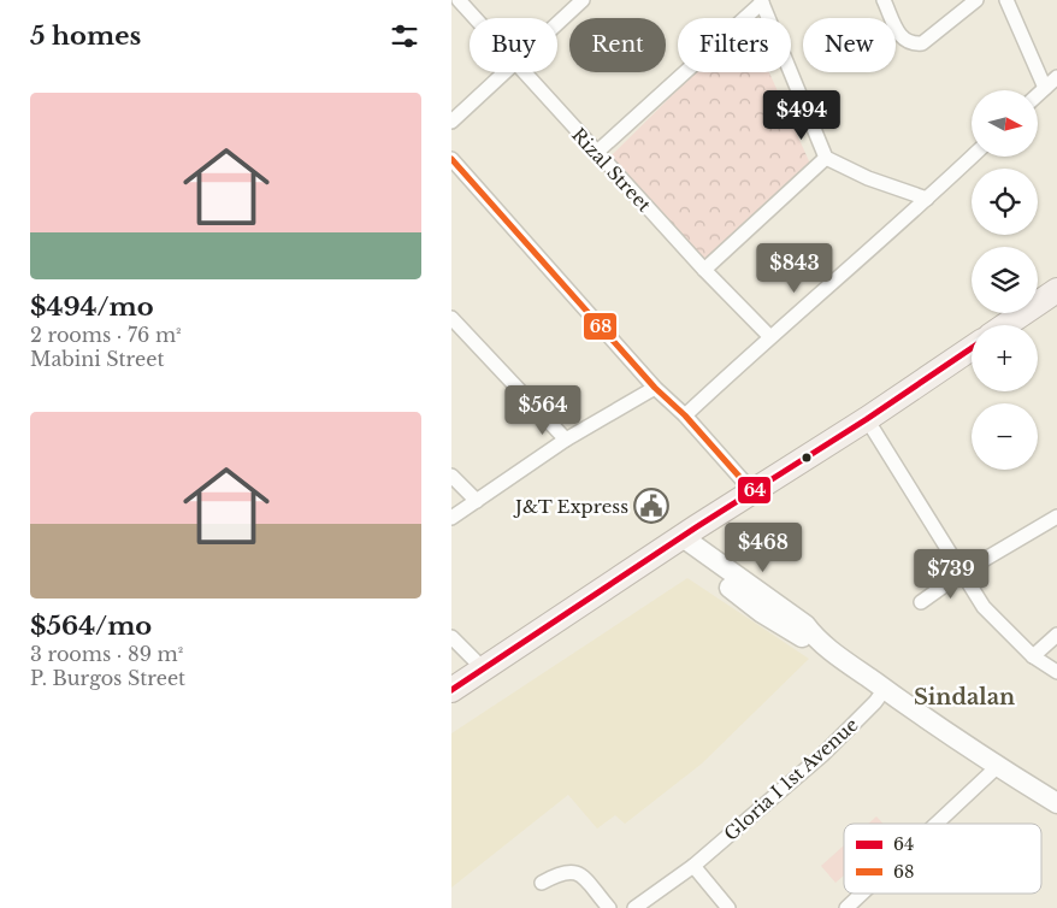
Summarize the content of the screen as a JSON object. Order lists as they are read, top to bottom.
{
  "streets": {
    "street": ["Rizal Street", "Gloria I 1st Avenue"]
  },
  "districts": ["Sindalan"],
  "places": {
    "public building": ["J&T Express"]
  },
  "lines": ["transit line 68", "transit line 64"],
  "legend": ["64", "68"],
  "north": "right",
  "page": {
    "heading": "5 homes",
    "chip": [
      "Buy",
      "Rent",
      "Filters",
      "New"
    ],
    "list": [
      {
        "name": "$494/mo",
        "note": "2 rooms · 76 m² · Mabini Street"
      },
      {
        "name": "$564/mo",
        "note": "3 rooms · 89 m² · P. Burgos Street"
      }
    ],
    "map_buttons": ["+", "−"],
    "price": [
      "$494",
      "$843",
      "$564",
      "$468",
      "$739"
    ]
  }
}
